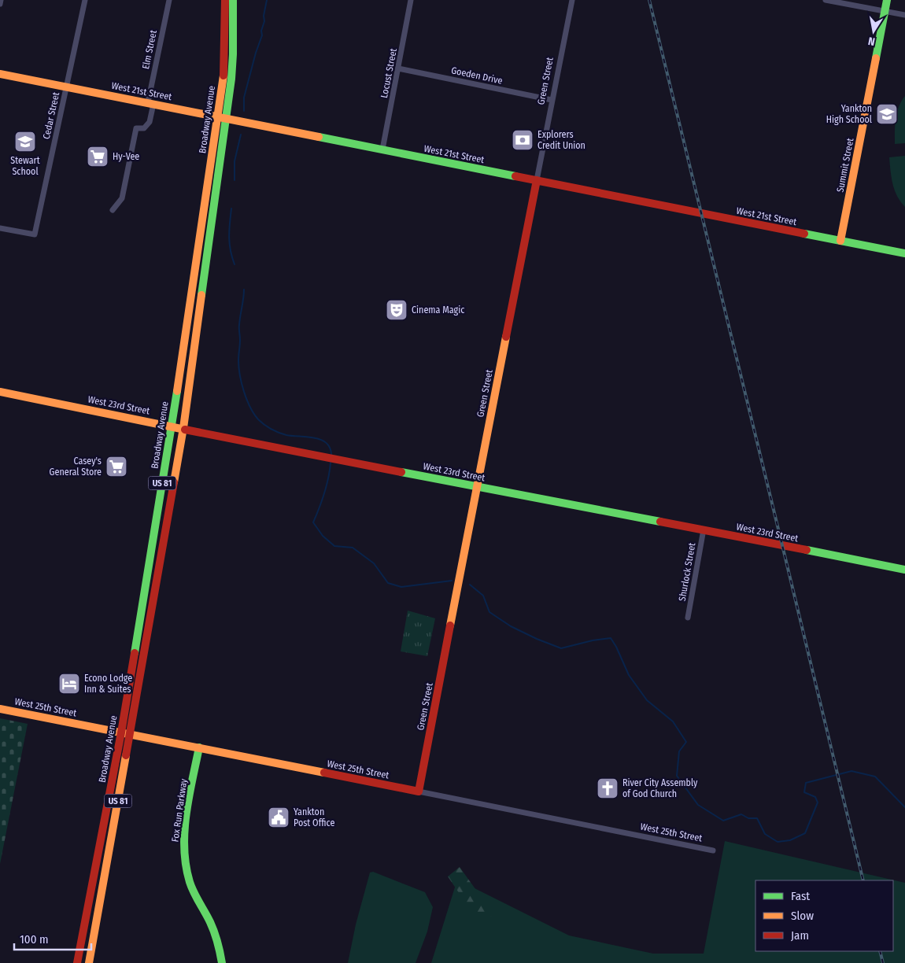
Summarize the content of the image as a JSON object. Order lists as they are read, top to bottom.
{
  "streets": {
    "main road": [
      "Green Street",
      "West 21st Street",
      "Broadway Avenue",
      "Summit Street",
      "West 23rd Street",
      "US 81",
      "West 25th Street",
      "Fox Run Parkway"
    ],
    "street": [
      "Elm Street",
      "Locust Street",
      "Goeden Drive",
      "Cedar Street",
      "Shurlock Street"
    ]
  },
  "crossings": [
    ["Elm Street", "West 21st Street"],
    ["Locust Street", "Goeden Drive"],
    ["Locust Street", "West 21st Street"],
    ["Goeden Drive", "Green Street"],
    ["Green Street", "West 21st Street"],
    ["Green Street", "West 23rd Street"],
    ["Green Street", "West 25th Street"],
    ["West 21st Street", "Cedar Street"],
    ["West 21st Street", "Broadway Avenue"],
    ["West 21st Street", "Summit Street"],
    ["Broadway Avenue", "West 23rd Street"],
    ["Broadway Avenue", "West 25th Street"],
    ["West 23rd Street", "Shurlock Street"],
    ["West 25th Street", "Fox Run Parkway"]
  ],
  "places": {
    "school or university": ["Yankton High School", "Stewart School"],
    "bank": ["Explorers Credit Union"],
    "supermarket": ["Hy-Vee", "Casey's General Store"],
    "theatre": ["Cinema Magic"],
    "hotel": ["Econo Lodge Inn & Suites"],
    "church": ["River City Assembly of God Church"],
    "public building": ["Yankton Post Office"]
  },
  "legend": ["Fast", "Slow", "Jam"],
  "scale_bar": "100 m",
  "north": "bottom"
}
